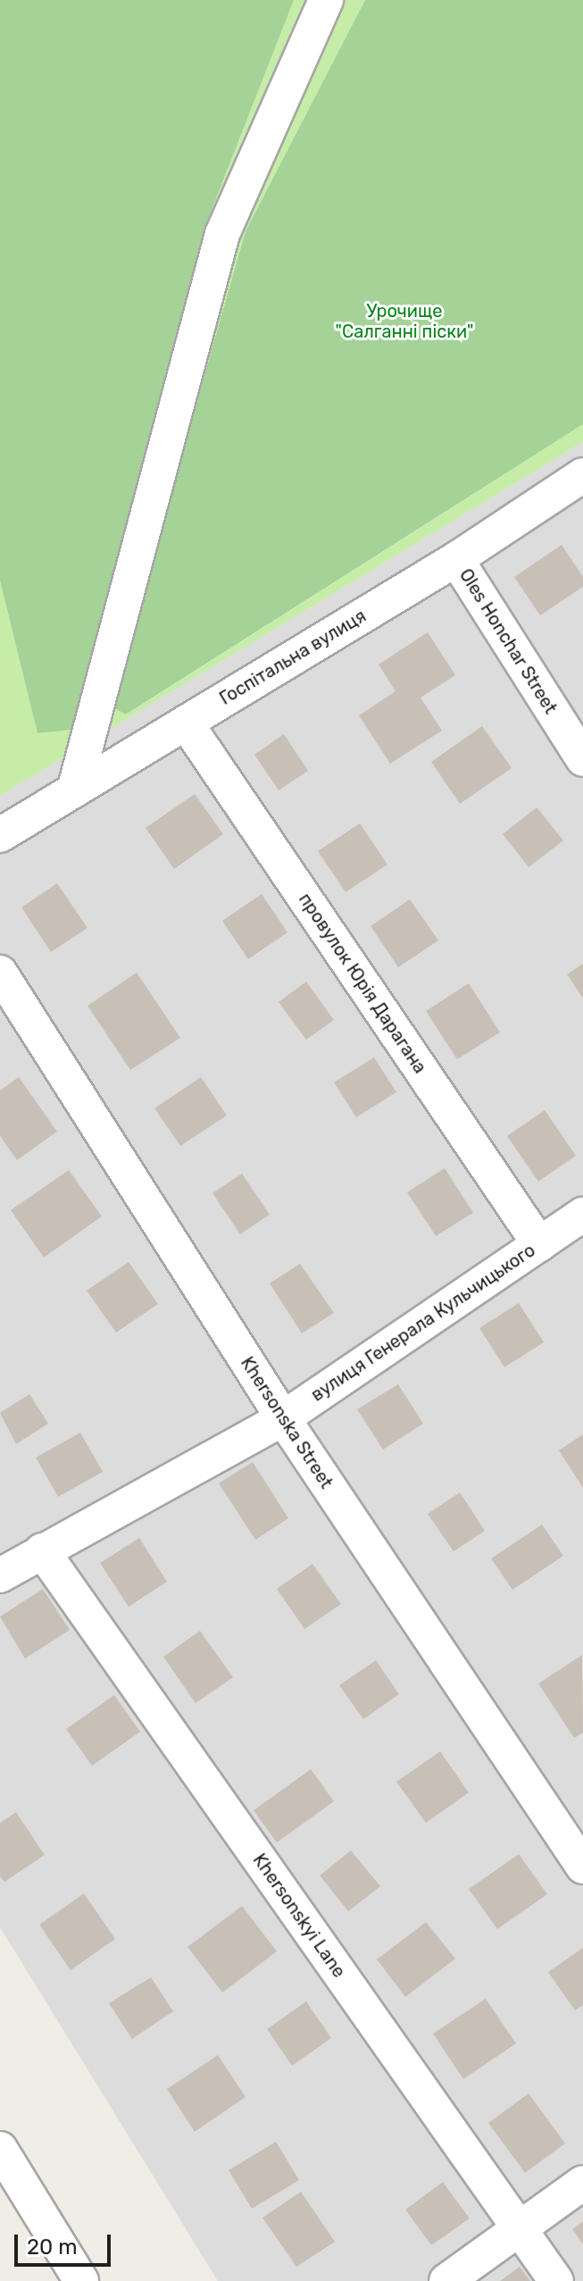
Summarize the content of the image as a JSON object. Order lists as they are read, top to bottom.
{
  "streets": {
    "street": [
      "Oles Honchar Street",
      "Госпітальна вулиця",
      "провулок Юрія Дарагана",
      "вулиця Генерала Кульчицького",
      "Khersonska Street",
      "Khersonskyi Lane"
    ]
  },
  "crossings": [
    ["Oles Honchar Street", "Госпітальна вулиця"],
    ["Госпітальна вулиця", "провулок Юрія Дарагана"],
    ["провулок Юрія Дарагана", "вулиця Генерала Кульчицького"],
    ["вулиця Генерала Кульчицького", "Khersonska Street"],
    ["вулиця Генерала Кульчицького", "Khersonskyi Lane"]
  ],
  "parks": ["Урочище \"Салганні піски\""],
  "scale_bar": "20 m"
}
